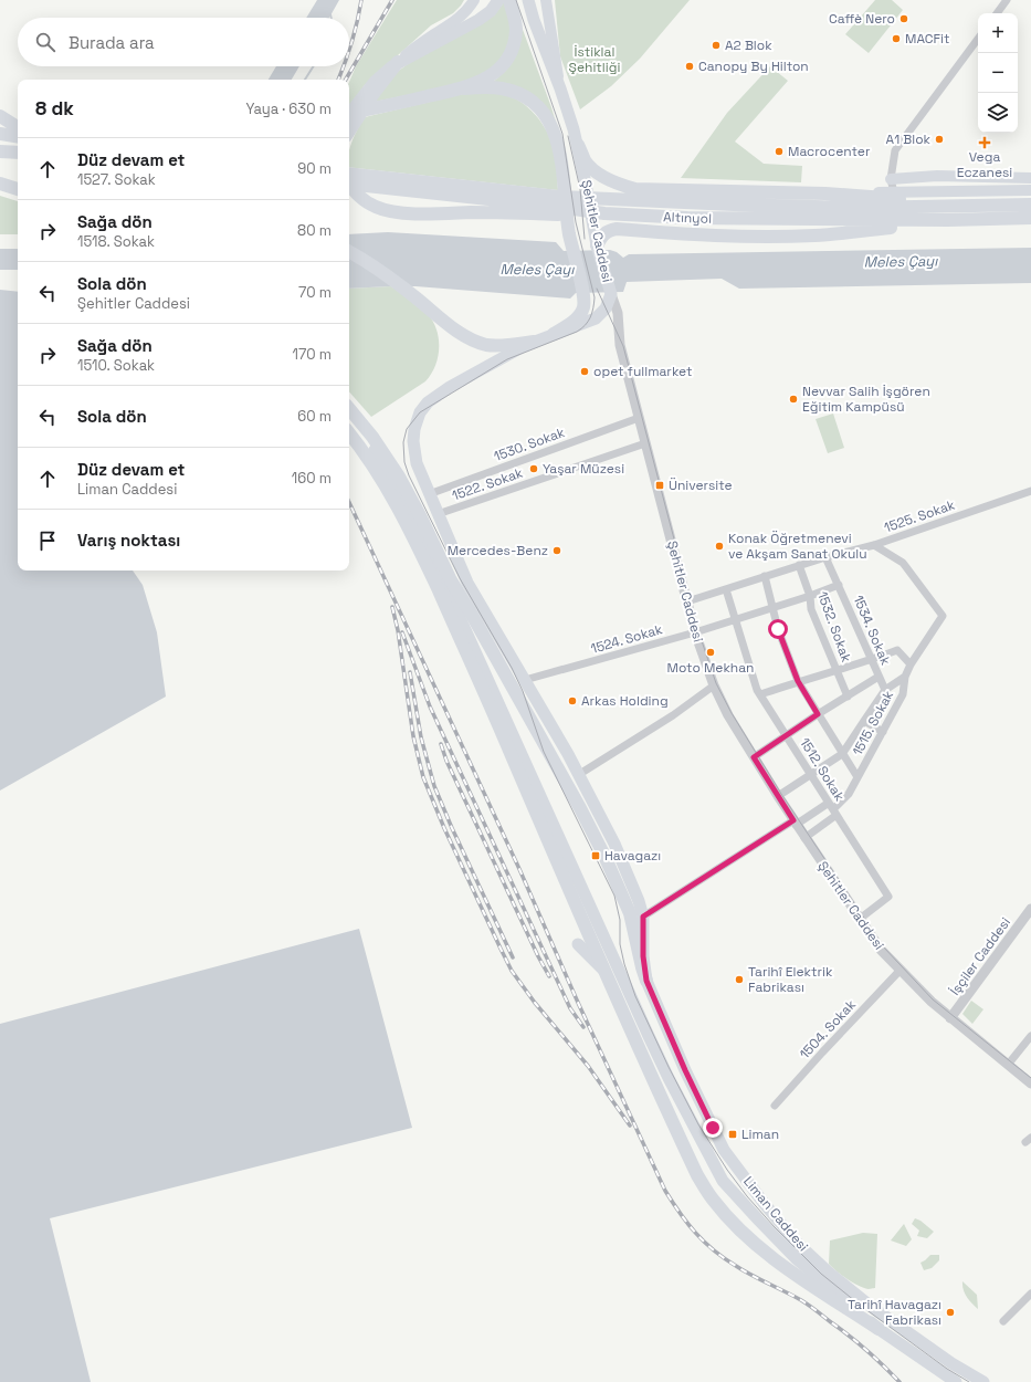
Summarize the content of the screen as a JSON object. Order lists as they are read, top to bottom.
{
  "streets": {
    "highway": ["Altınyol"],
    "main road": ["Şehitler Caddesi", "Liman Caddesi"],
    "street": [
      "1530. Sokak",
      "1522. Sokak",
      "1525. Sokak",
      "1532. Sokak",
      "1534. Sokak",
      "1524. Sokak",
      "1515. Sokak",
      "1512. Sokak",
      "İşçiler Caddesi",
      "1504. Sokak"
    ]
  },
  "crossings": [
    ["Şehitler Caddesi", "1530. Sokak"],
    ["Şehitler Caddesi", "1522. Sokak"],
    ["Şehitler Caddesi", "1525. Sokak"],
    ["Şehitler Caddesi", "1524. Sokak"],
    ["Şehitler Caddesi", "1515. Sokak"],
    ["Şehitler Caddesi", "1512. Sokak"],
    ["Şehitler Caddesi", "İşçiler Caddesi"],
    ["Şehitler Caddesi", "1504. Sokak"],
    ["Şehitler Caddesi", "Liman Caddesi"],
    ["1530. Sokak", "Liman Caddesi"],
    ["1522. Sokak", "Liman Caddesi"],
    ["1525. Sokak", "1532. Sokak"],
    ["1525. Sokak", "1534. Sokak"],
    ["1525. Sokak", "1515. Sokak"],
    ["1525. Sokak", "1512. Sokak"],
    ["1532. Sokak", "1524. Sokak"],
    ["1534. Sokak", "1524. Sokak"],
    ["1534. Sokak", "1515. Sokak"],
    ["1524. Sokak", "1512. Sokak"],
    ["1524. Sokak", "Liman Caddesi"],
    ["1515. Sokak", "1512. Sokak"]
  ],
  "water": ["Meles Çayı"],
  "parks": ["İstiklal Şehitliği"],
  "places": {
    "other": [
      "Caffè Nero",
      "MACFit",
      "A2 Blok",
      "Canopy By Hilton",
      "A1 Blok",
      "Macrocenter",
      "opet fullmarket",
      "Nevvar Salih İşgören Eğitim Kampüsü",
      "Yaşar Müzesi",
      "Konak Öğretmenevi ve Akşam Sanat Okulu",
      "Mercedes-Benz",
      "Moto Mekhan",
      "Arkas Holding",
      "Tarihî Elektrik Fabrikası",
      "Tarihî Havagazı Fabrikası"
    ],
    "health": ["Vega Eczanesi"],
    "transit": ["Üniversite", "Havagazı", "Liman"]
  },
  "page": {
    "map_buttons": ["+", "−"],
    "search": "Burada ara",
    "heading": ["8 dk", "Yaya · 630 m"],
    "list": [
      ["Düz devam et", "1527. Sokak", "90 m"],
      ["Sağa dön", "1518. Sokak", "80 m"],
      ["Sola dön", "Şehitler Caddesi", "70 m"],
      ["Sağa dön", "1510. Sokak", "170 m"],
      ["Sola dön", "60 m"],
      ["Düz devam et", "Liman Caddesi", "160 m"],
      "Varış noktası"
    ]
  }
}
